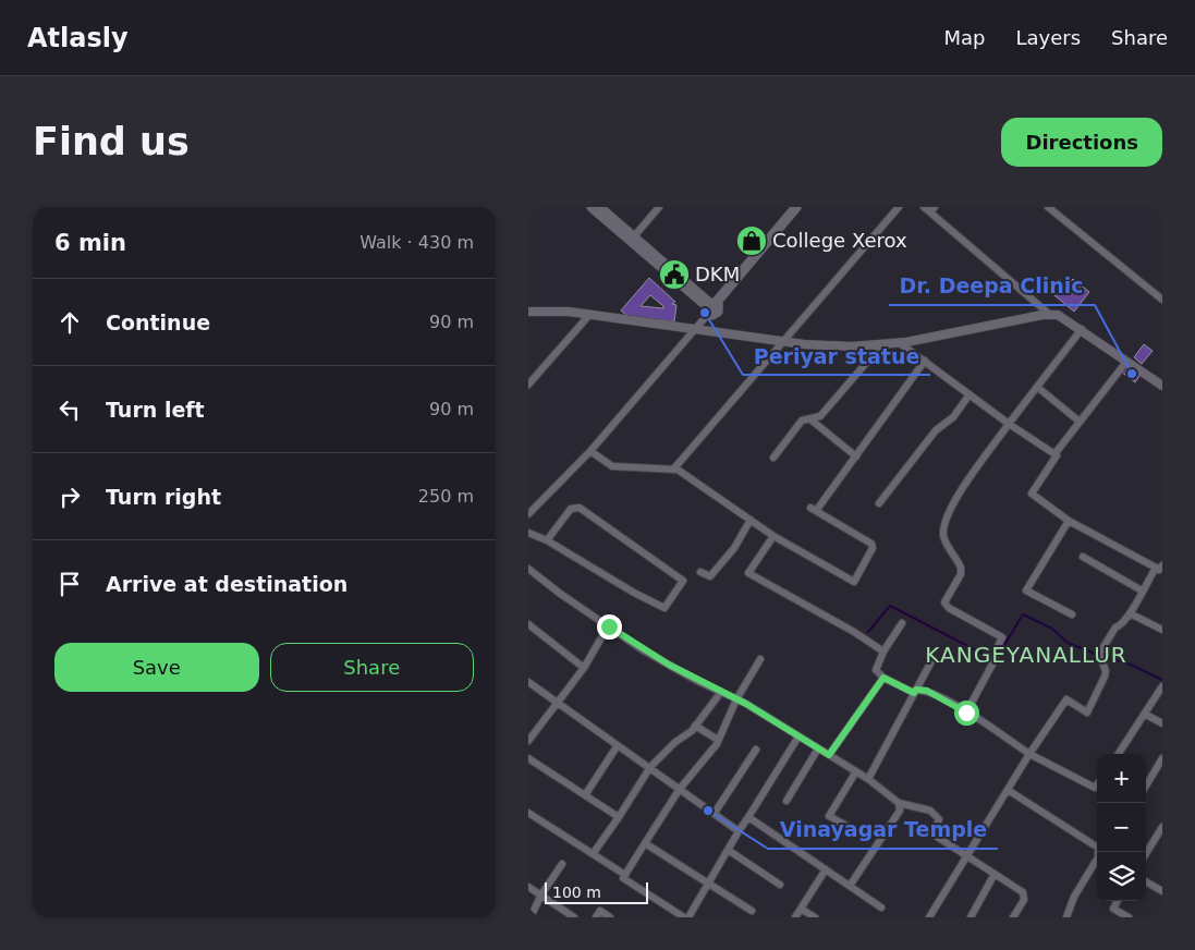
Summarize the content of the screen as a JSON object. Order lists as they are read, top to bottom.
{
  "districts": ["KANGEYANALLUR"],
  "places": {
    "shop": ["College Xerox"],
    "public building": ["DKM"],
    "other": ["Periyar statue", "Dr. Deepa Clinic", "Vinayagar Temple"]
  },
  "scale_bar": "100 m",
  "page": {
    "header": "Atlasly",
    "nav": ["Map", "Layers", "Share"],
    "buttons": [
      "Directions",
      ["Save", "Share"]
    ],
    "title": "Find us",
    "heading": ["6 min", "Walk · 430 m"],
    "list": [
      ["Continue", "90 m"],
      ["Turn left", "90 m"],
      ["Turn right", "250 m"],
      "Arrive at destination"
    ],
    "map_buttons": ["+", "−"],
    "scale": "100 m"
  }
}
